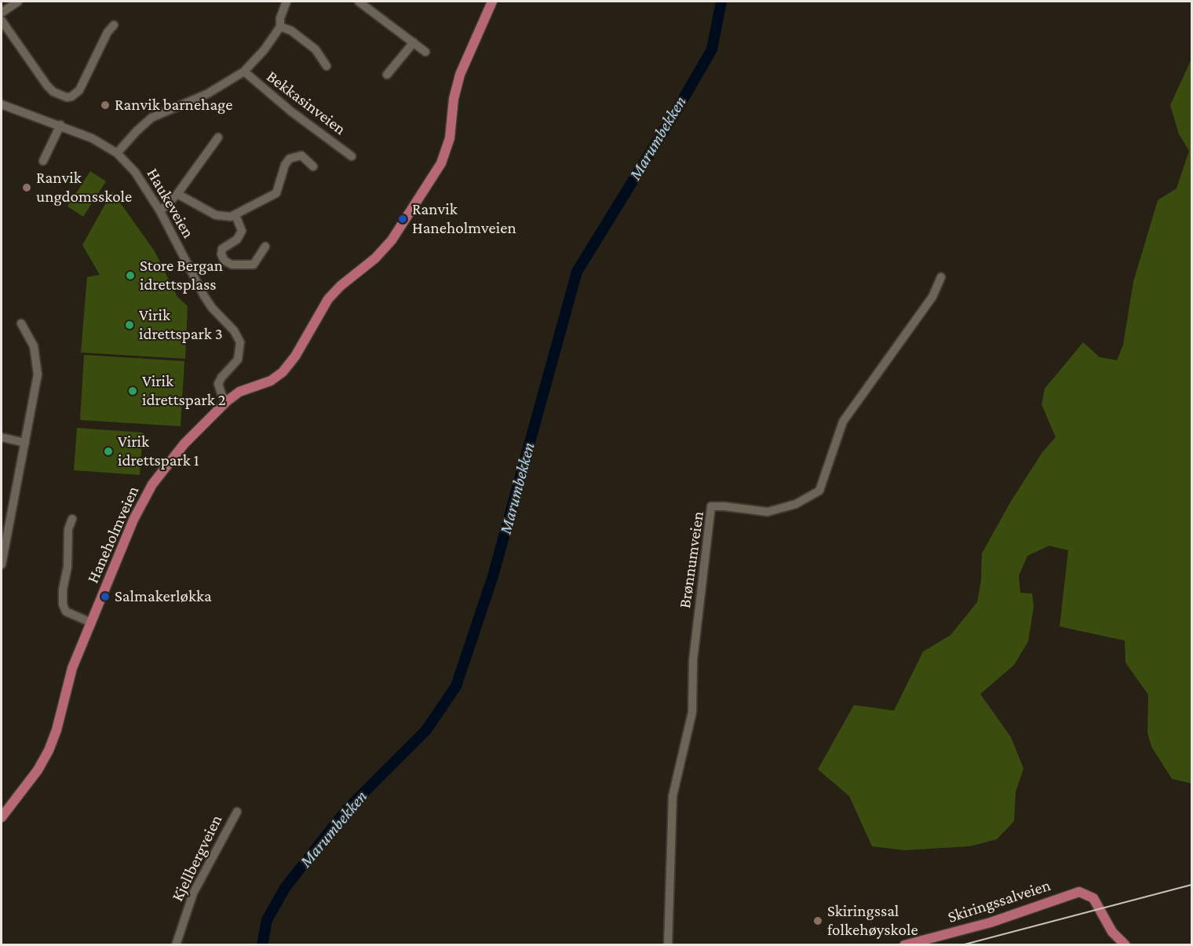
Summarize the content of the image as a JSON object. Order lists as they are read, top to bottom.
{
  "streets": {
    "main road": ["Haneholmveien", "Skiringssalveien"],
    "street": [
      "Bekkasinveien",
      "Haukeveien",
      "Brønnumveien",
      "Kjellbergveien"
    ]
  },
  "crossings": [
    ["Haukeveien", "Haneholmveien"]
  ],
  "water": ["Marumbekken"],
  "places": [
    "Ranvik barnehage",
    "Ranvik ungdomsskole",
    "Ranvik Haneholmveien",
    "Store Bergan idrettsplass",
    "Virik idrettspark 3",
    "Virik idrettspark 2",
    "Virik idrettspark 1",
    "Salmakerløkka",
    "Skiringssal folkehøyskole"
  ]
}
